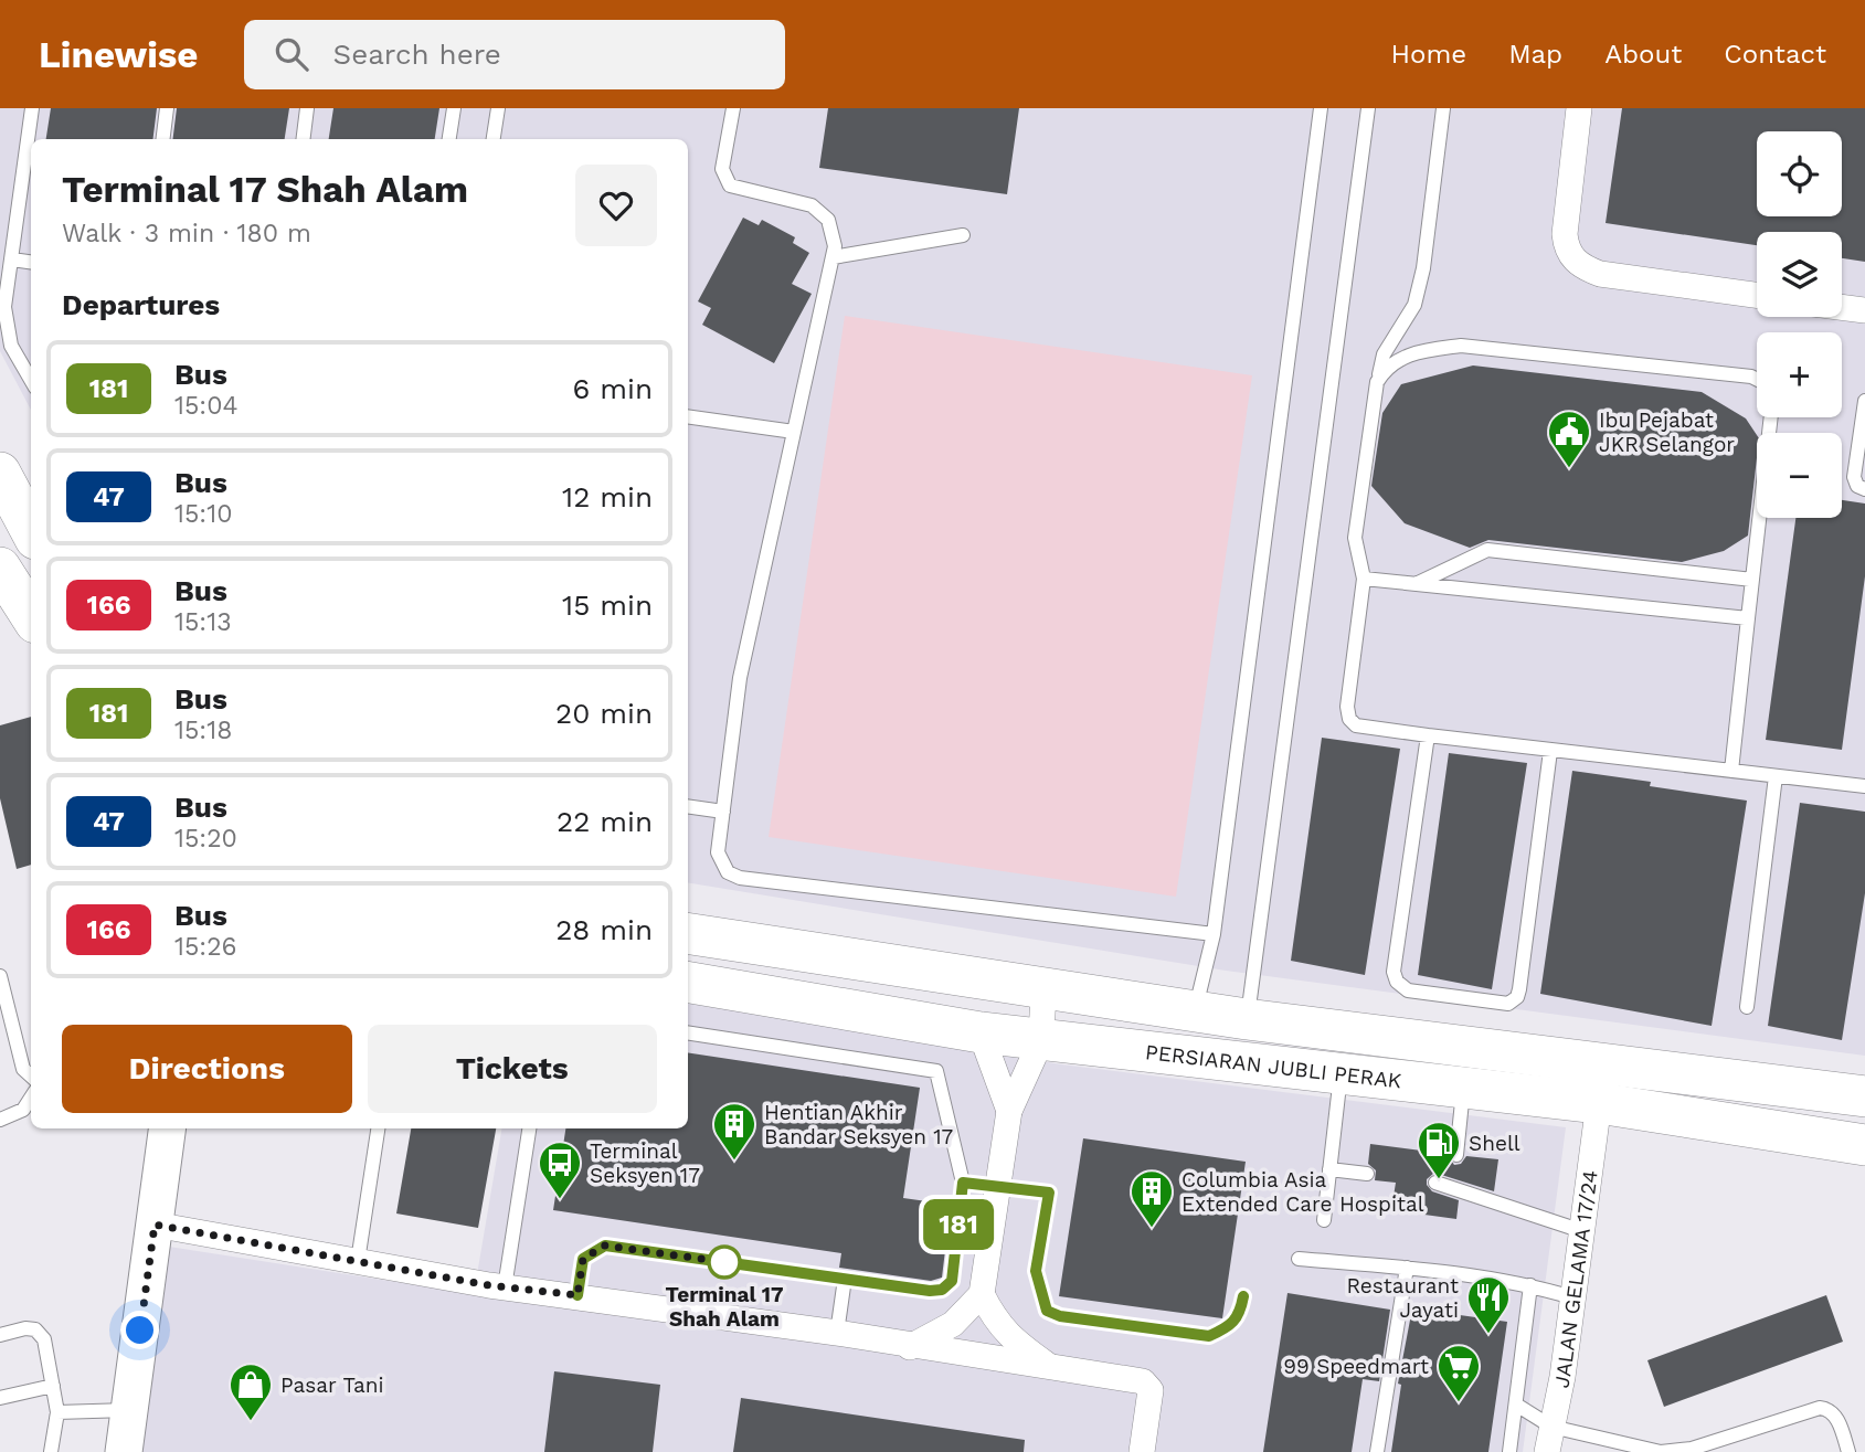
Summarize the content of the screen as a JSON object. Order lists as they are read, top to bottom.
{
  "streets": {
    "main road": ["PERSIARAN JUBLI PERAK"],
    "street": ["JALAN GELAMA 17/24"]
  },
  "crossings": [
    ["PERSIARAN JUBLI PERAK", "JALAN GELAMA 17/24"]
  ],
  "places": {
    "public building": ["Ibu Pejabat JKR Selangor"],
    "building": ["Hentian Akhir Bandar Seksyen 17", "Columbia Asia Extended Care Hospital"],
    "fuel station": ["Shell"],
    "bus stop": ["Terminal Seksyen 17"],
    "other": ["Terminal 17 Shah Alam"],
    "restaurant": ["Restaurant Jayati"],
    "supermarket": ["99 Speedmart"],
    "shop": ["Pasar Tani"]
  },
  "lines": ["bus line 181"],
  "page": {
    "header": "Linewise",
    "search": "Search here",
    "nav": [
      "Home",
      "Map",
      "About",
      "Contact"
    ],
    "on_map": "181",
    "map_buttons": ["+", "−"],
    "heading": [
      ["Terminal 17 Shah Alam", "Walk · 3 min · 180 m"],
      "Departures"
    ],
    "list": [
      {
        "mark": "181",
        "name": "Bus",
        "note": "15:04",
        "value": "6 min"
      },
      {
        "mark": "47",
        "name": "Bus",
        "note": "15:10",
        "value": "12 min"
      },
      {
        "mark": "166",
        "name": "Bus",
        "note": "15:13",
        "value": "15 min"
      },
      {
        "mark": "181",
        "name": "Bus",
        "note": "15:18",
        "value": "20 min"
      },
      {
        "mark": "47",
        "name": "Bus",
        "note": "15:20",
        "value": "22 min"
      },
      {
        "mark": "166",
        "name": "Bus",
        "note": "15:26",
        "value": "28 min"
      }
    ],
    "buttons": ["Directions", "Tickets"]
  }
}
